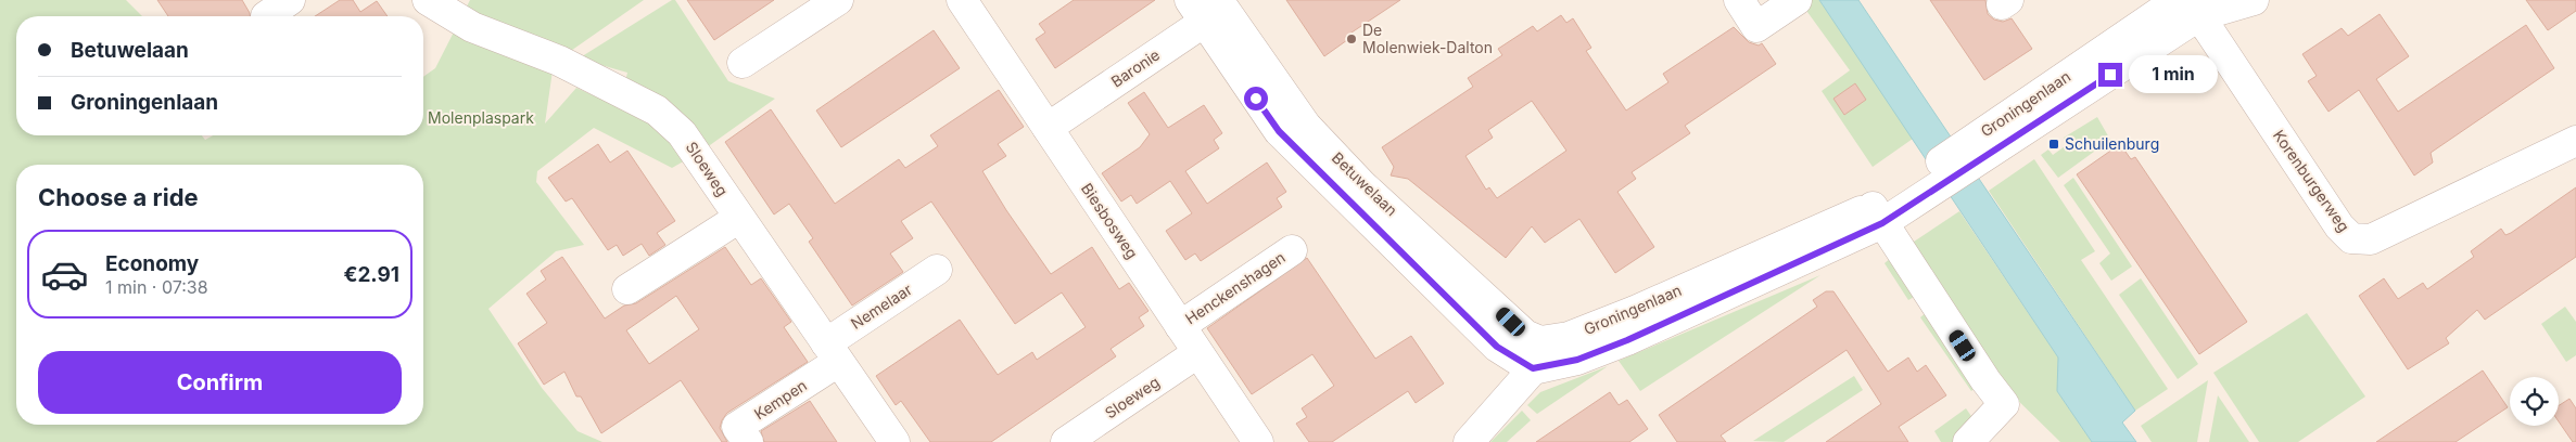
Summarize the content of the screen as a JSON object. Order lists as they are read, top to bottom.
{
  "streets": {
    "street": [
      "Baronie",
      "Groningenlaan",
      "Sloeweg",
      "Korenburgerweg",
      "Betuwelaan",
      "Biesbosweg",
      "Henckenshagen",
      "Nemelaar",
      "Kempen"
    ]
  },
  "crossings": [
    ["Baronie", "Betuwelaan"],
    ["Baronie", "Biesbosweg"],
    ["Groningenlaan", "Korenburgerweg"],
    ["Groningenlaan", "Betuwelaan"],
    ["Sloeweg", "Biesbosweg"],
    ["Sloeweg", "Nemelaar"],
    ["Sloeweg", "Kempen"],
    ["Biesbosweg", "Henckenshagen"],
    ["Nemelaar", "Kempen"]
  ],
  "parks": ["Molenplaspark"],
  "places": {
    "other": ["De Molenwiek-Dalton"],
    "transit": ["Schuilenburg"]
  },
  "page": {
    "banner": ["Betuwelaan", "Groningenlaan"],
    "bubble": "1 min",
    "heading": "Choose a ride",
    "list": [
      {
        "name": "Economy",
        "note": "1 min · 07:38",
        "value": "€2.91"
      }
    ],
    "buttons": "Confirm"
  }
}
